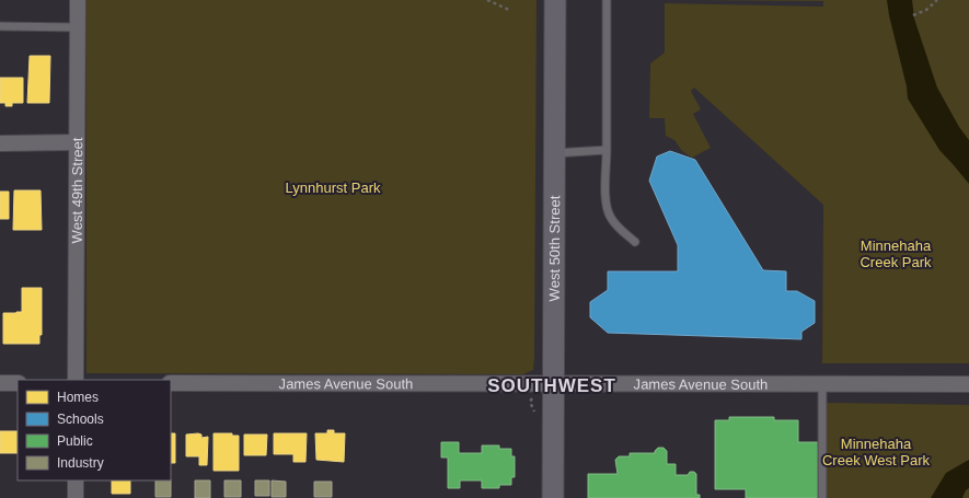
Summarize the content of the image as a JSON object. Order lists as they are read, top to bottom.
{
  "streets": {
    "main road": ["West 50th Street"],
    "street": ["West 49th Street", "James Avenue South"]
  },
  "crossings": [
    ["West 50th Street", "James Avenue South"]
  ],
  "districts": ["SOUTHWEST"],
  "parks": ["Lynnhurst Park", "Minnehaha Creek Park", "Minnehaha Creek West Park"],
  "legend": [
    "Homes",
    "Schools",
    "Public",
    "Industry"
  ]
}
